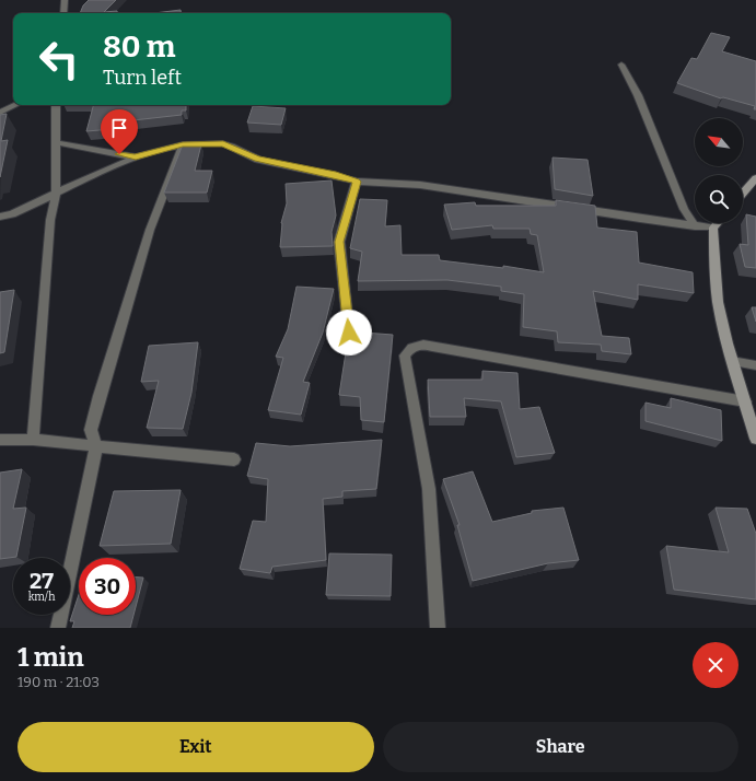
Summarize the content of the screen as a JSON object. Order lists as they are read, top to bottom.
{
  "north": "top left",
  "page": {
    "turn": ["80 m", "Turn left"],
    "speed": "27 km/h",
    "limit": "30",
    "heading": ["1 min", "190 m · 21:03"],
    "buttons": ["Exit", "Share"]
  }
}
